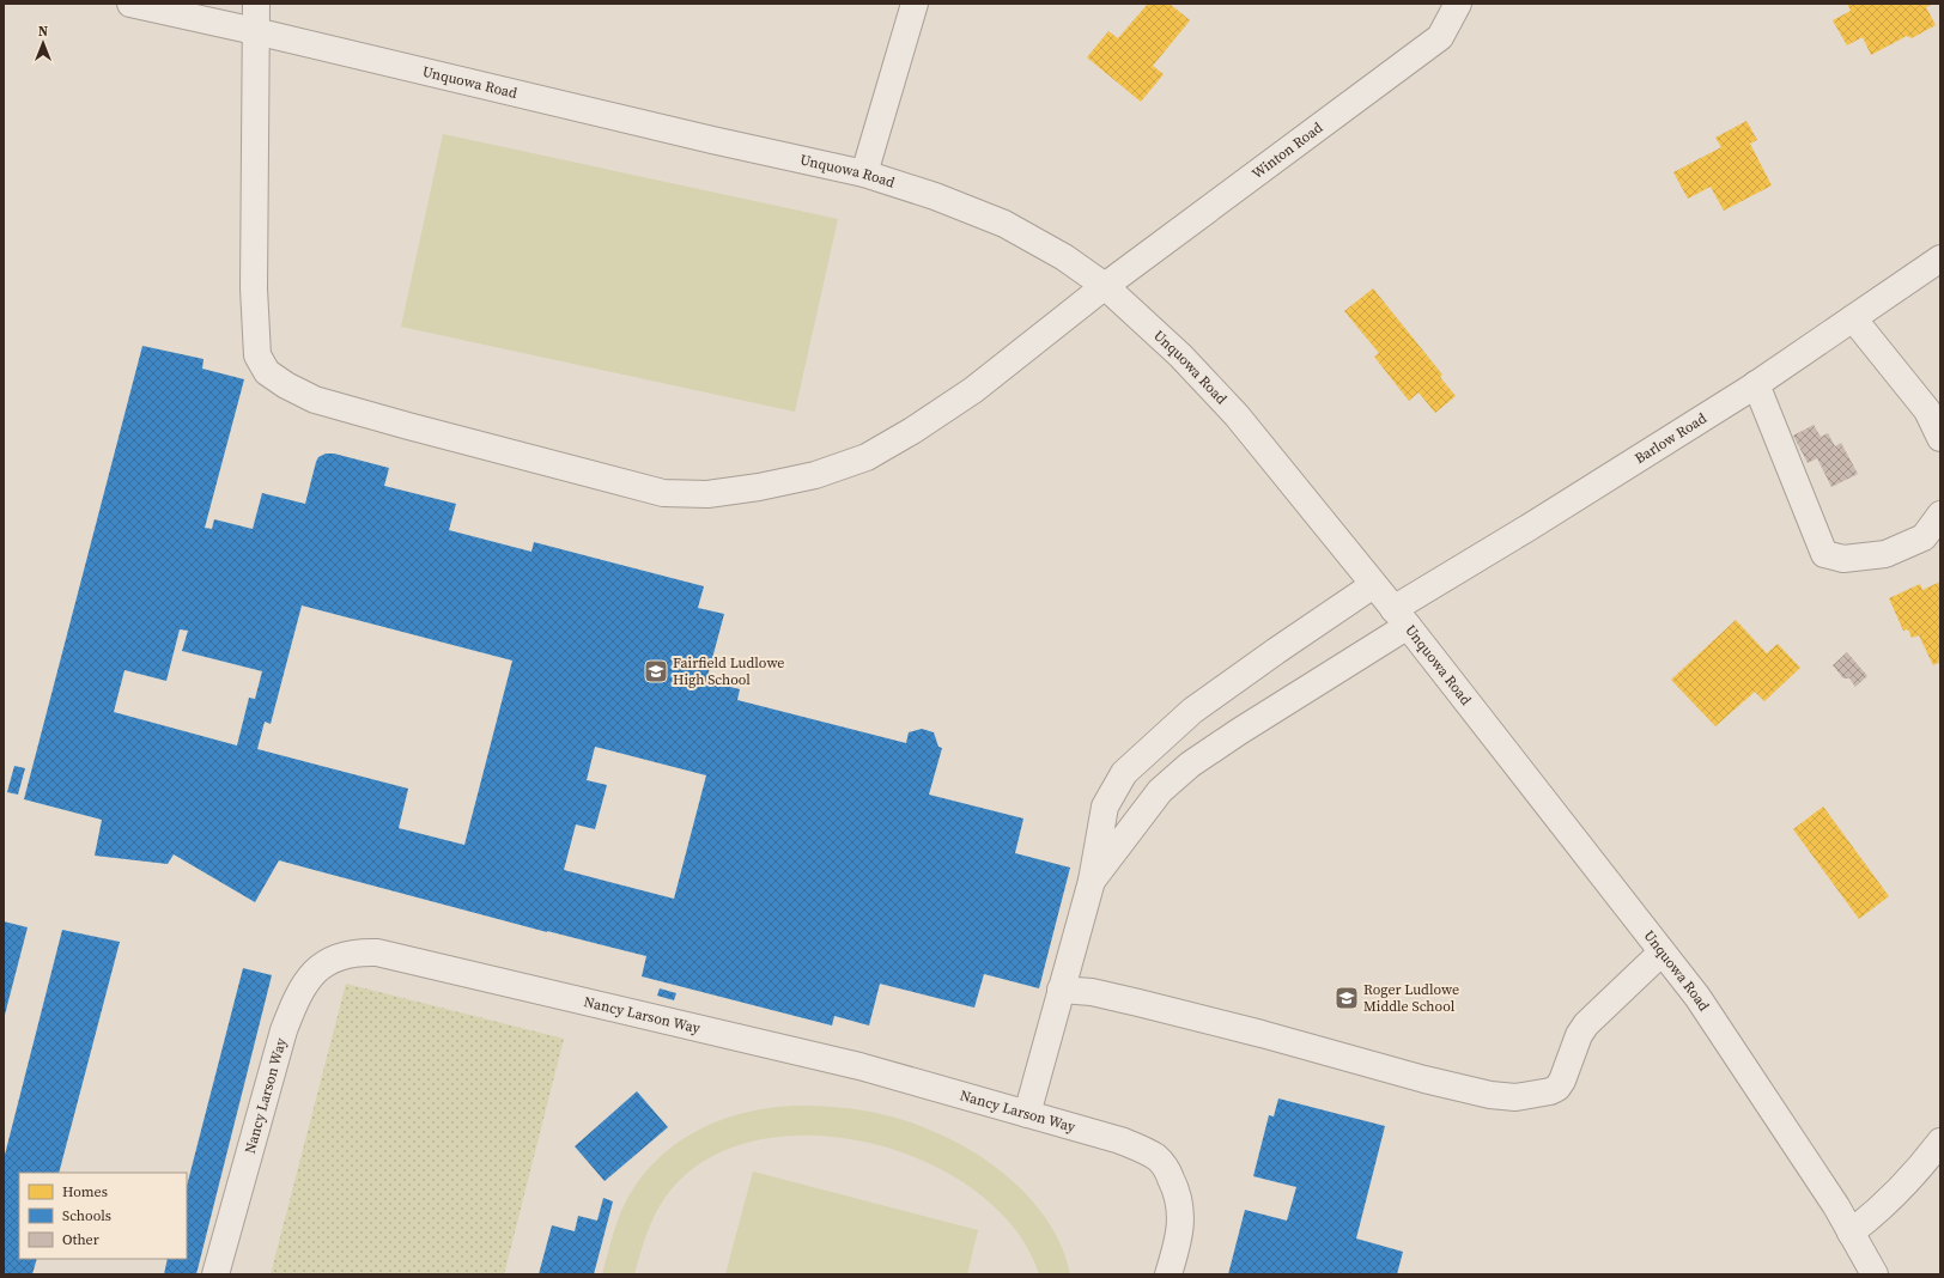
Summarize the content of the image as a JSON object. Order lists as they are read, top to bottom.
{
  "streets": {
    "street": [
      "Unquowa Road",
      "Winton Road",
      "Barlow Road",
      "Nancy Larson Way"
    ]
  },
  "crossings": [
    ["Unquowa Road", "Winton Road"],
    ["Unquowa Road", "Barlow Road"]
  ],
  "places": {
    "school or university": ["Fairfield Ludlowe High School", "Roger Ludlowe Middle School"]
  },
  "legend": ["Homes", "Schools", "Other"],
  "north": "top"
}
